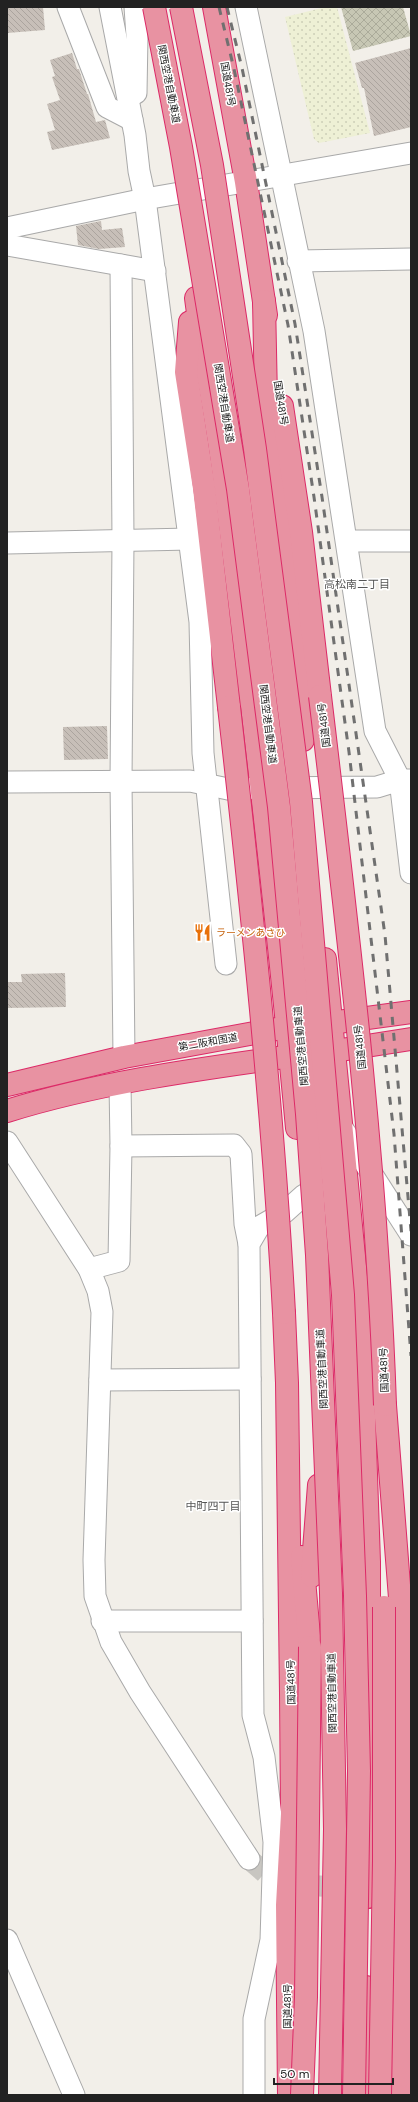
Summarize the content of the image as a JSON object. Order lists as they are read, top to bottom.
{
  "streets": {
    "highway": ["関西空港自動車道", "国道481号", "第二阪和国道"]
  },
  "districts": ["高松南二丁目", "中町四丁目"],
  "places": {
    "restaurant": ["ラーメンあさひ"]
  },
  "scale_bar": "50 m"
}
